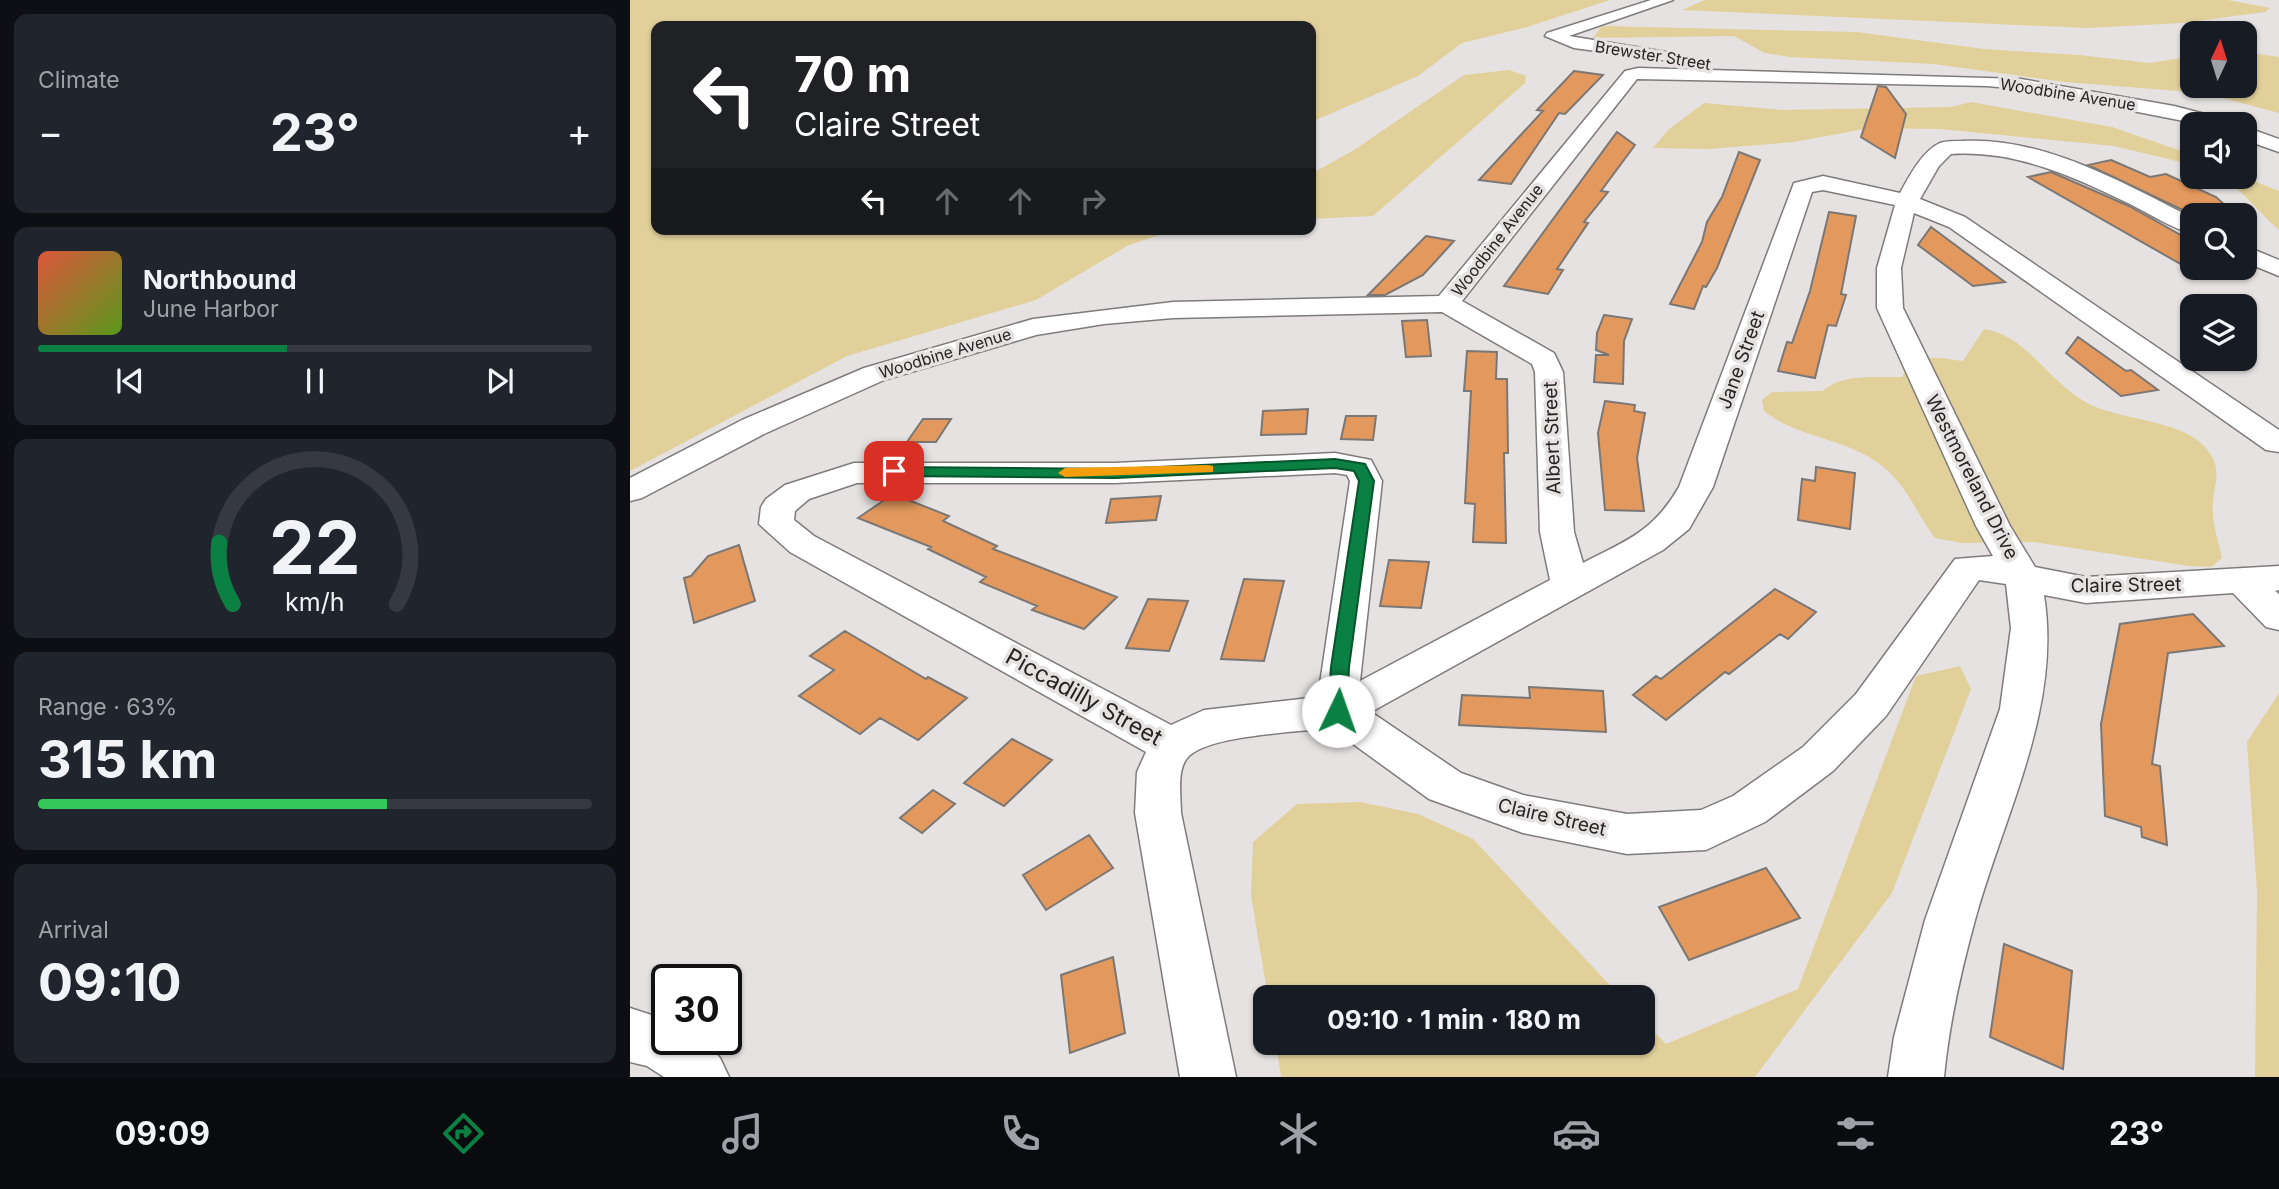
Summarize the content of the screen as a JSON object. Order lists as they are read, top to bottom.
{
  "streets": {
    "street": [
      "Brewster Street",
      "Woodbine Avenue",
      "Jane Street",
      "Albert Street",
      "Westmoreland Drive",
      "Claire Street",
      "Piccadilly Street"
    ]
  },
  "crossings": [
    ["Brewster Street", "Woodbine Avenue"],
    ["Woodbine Avenue", "Albert Street"],
    ["Jane Street", "Albert Street"],
    ["Jane Street", "Westmoreland Drive"],
    ["Jane Street", "Claire Street"],
    ["Jane Street", "Piccadilly Street"],
    ["Westmoreland Drive", "Claire Street"],
    ["Claire Street", "Piccadilly Street"]
  ],
  "north": "top",
  "page": {
    "tile": [
      "Climate",
      ["Range · 63%", "315 km"],
      ["Arrival", "09:10"]
    ],
    "turn": ["70 m", "Claire Street"],
    "heat": ["−", "23°", "+"],
    "song": ["Northbound", "June Harbor"],
    "limit": "30",
    "trip": "09:10 · 1 min · 180 m",
    "tabs": ["09:09", "23°"],
    "gauge": ["22", "km/h"]
  }
}
